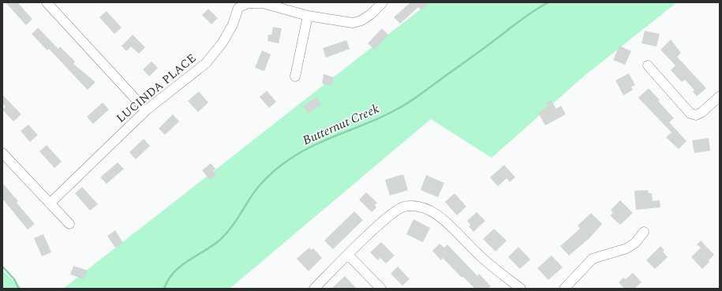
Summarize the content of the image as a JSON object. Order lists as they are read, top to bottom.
{
  "streets": {
    "street": ["LUCINDA PLACE"]
  },
  "water": ["Butternut Creek"]
}
